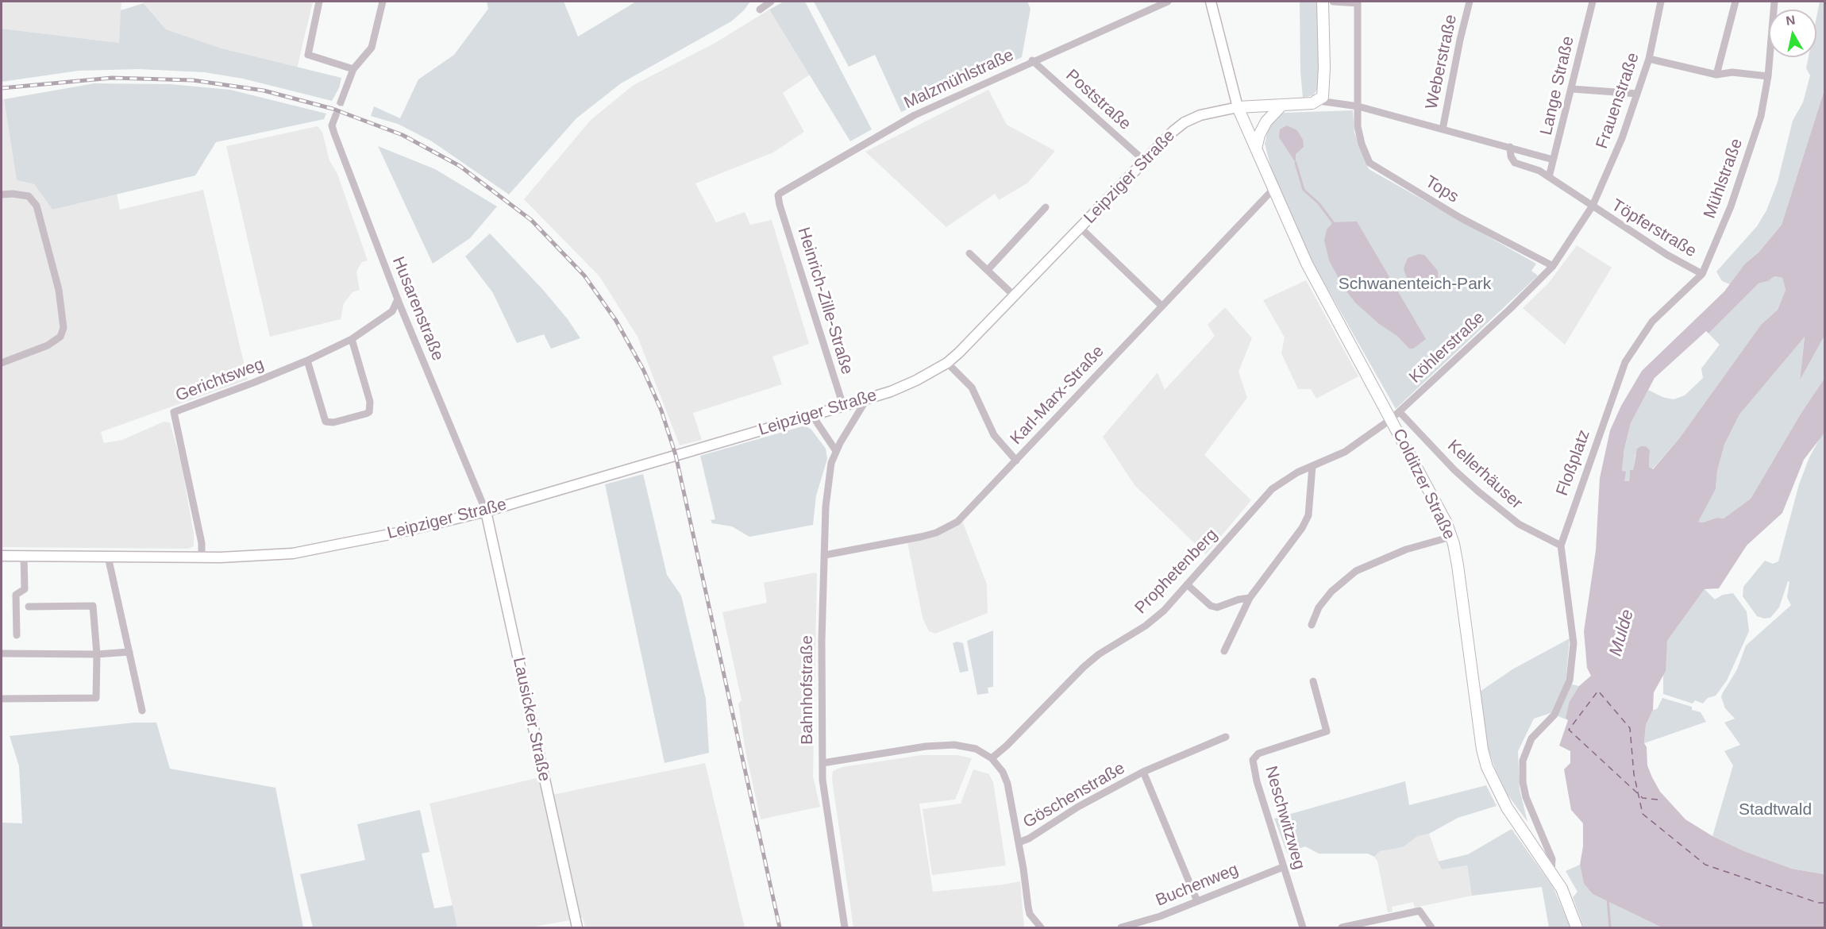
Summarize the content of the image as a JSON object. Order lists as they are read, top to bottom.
{
  "streets": {
    "main road": ["Leipziger Straße", "Colditzer Straße", "Lausicker Straße"],
    "street": [
      "Weberstraße",
      "Malzmühlstraße",
      "Lange Straße",
      "Poststraße",
      "Frauenstraße",
      "Mühlstraße",
      "Tops",
      "Töpferstraße",
      "Heinrich-Zille-Straße",
      "Husarenstraße",
      "Köhlerstraße",
      "Gerichtsweg",
      "Karl-Marx-Straße",
      "Floßplatz",
      "Kellerhäuser",
      "Prophetenberg",
      "Bahnhofstraße",
      "Göschenstraße",
      "Neschwitzweg",
      "Buchenweg"
    ]
  },
  "crossings": [
    ["Weberstraße", "Leipziger Straße"],
    ["Malzmühlstraße", "Poststraße"],
    ["Malzmühlstraße", "Heinrich-Zille-Straße"],
    ["Lange Straße", "Leipziger Straße"],
    ["Poststraße", "Leipziger Straße"],
    ["Frauenstraße", "Töpferstraße"],
    ["Frauenstraße", "Köhlerstraße"],
    ["Leipziger Straße", "Tops"],
    ["Leipziger Straße", "Heinrich-Zille-Straße"],
    ["Leipziger Straße", "Husarenstraße"],
    ["Leipziger Straße", "Gerichtsweg"],
    ["Leipziger Straße", "Colditzer Straße"],
    ["Leipziger Straße", "Bahnhofstraße"],
    ["Leipziger Straße", "Lausicker Straße"],
    ["Mühlstraße", "Töpferstraße"],
    ["Mühlstraße", "Floßplatz"],
    ["Tops", "Köhlerstraße"],
    ["Töpferstraße", "Köhlerstraße"],
    ["Töpferstraße", "Floßplatz"],
    ["Husarenstraße", "Gerichtsweg"],
    ["Husarenstraße", "Lausicker Straße"],
    ["Köhlerstraße", "Kellerhäuser"],
    ["Köhlerstraße", "Colditzer Straße"],
    ["Köhlerstraße", "Prophetenberg"],
    ["Karl-Marx-Straße", "Colditzer Straße"],
    ["Karl-Marx-Straße", "Bahnhofstraße"],
    ["Floßplatz", "Kellerhäuser"],
    ["Kellerhäuser", "Colditzer Straße"],
    ["Kellerhäuser", "Prophetenberg"],
    ["Colditzer Straße", "Prophetenberg"],
    ["Göschenstraße", "Buchenweg"],
    ["Neschwitzweg", "Buchenweg"]
  ],
  "water": ["Mulde"],
  "parks": ["Schwanenteich-Park", "Stadtwald"],
  "north": "top"
}
